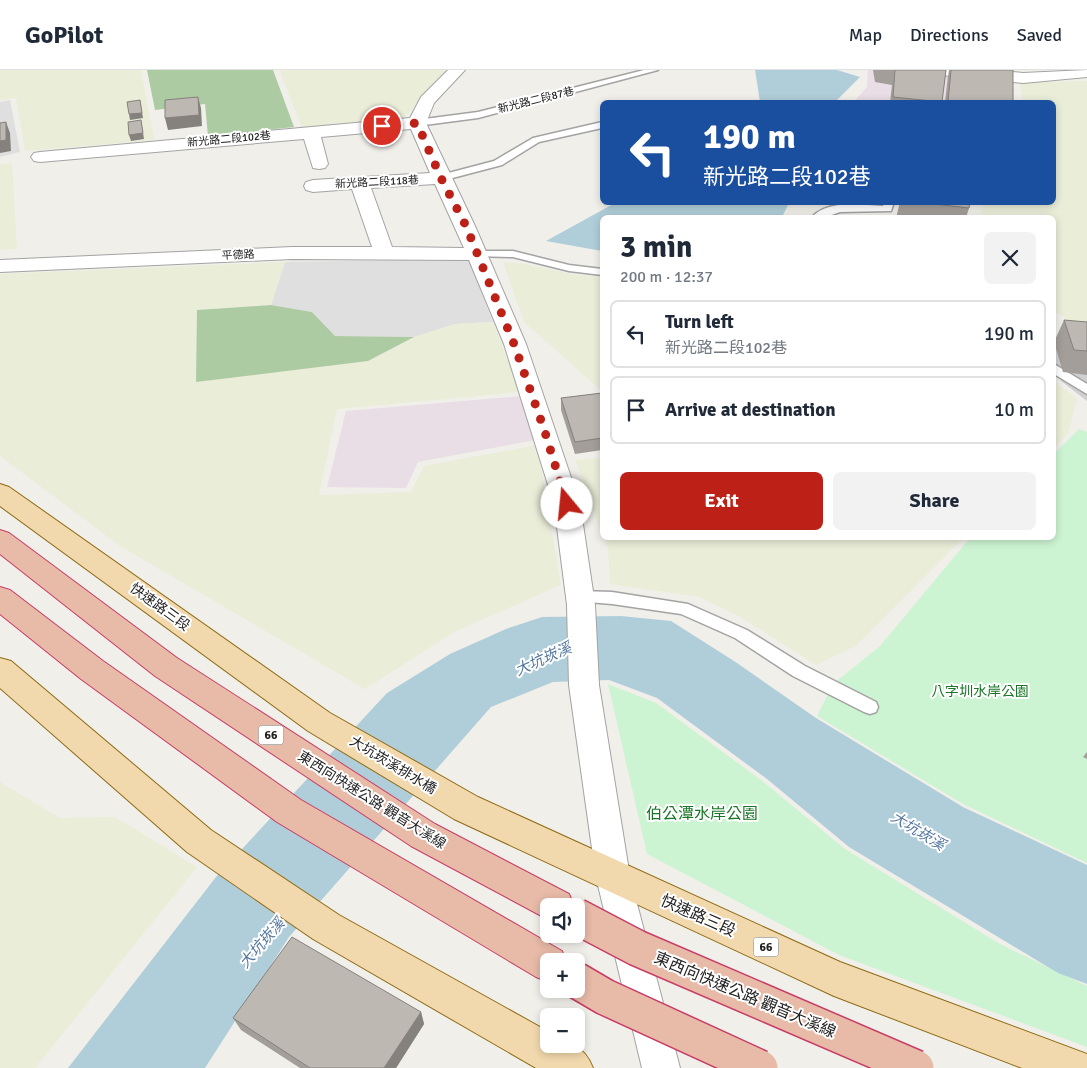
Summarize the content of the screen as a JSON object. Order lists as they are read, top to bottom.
{
  "streets": {
    "highway": ["66", "東西向快速公路 觀音大溪線"],
    "main road": ["快速路三段", "大坑崁溪排水橋"],
    "street": ["新光路二段102巷", "新光路二段118巷", "平德路"],
    "lane": ["新光路二段87巷"]
  },
  "crossings": [
    ["新光路二段87巷", "新光路二段102巷"],
    ["快速路三段", "大坑崁溪排水橋"]
  ],
  "water": ["大坑崁溪"],
  "parks": ["八字圳水岸公園", "伯公潭水岸公園"],
  "page": {
    "header": "GoPilot",
    "nav": ["Map", "Directions", "Saved"],
    "turn": ["190 m", "新光路二段102巷"],
    "heading": ["3 min", "200 m · 12:37"],
    "list": [
      {
        "name": "Turn left",
        "note": "新光路二段102巷",
        "value": "190 m"
      },
      {
        "name": "Arrive at destination",
        "value": "10 m"
      }
    ],
    "buttons": ["Exit", "Share"],
    "map_buttons": ["+", "−"]
  }
}
